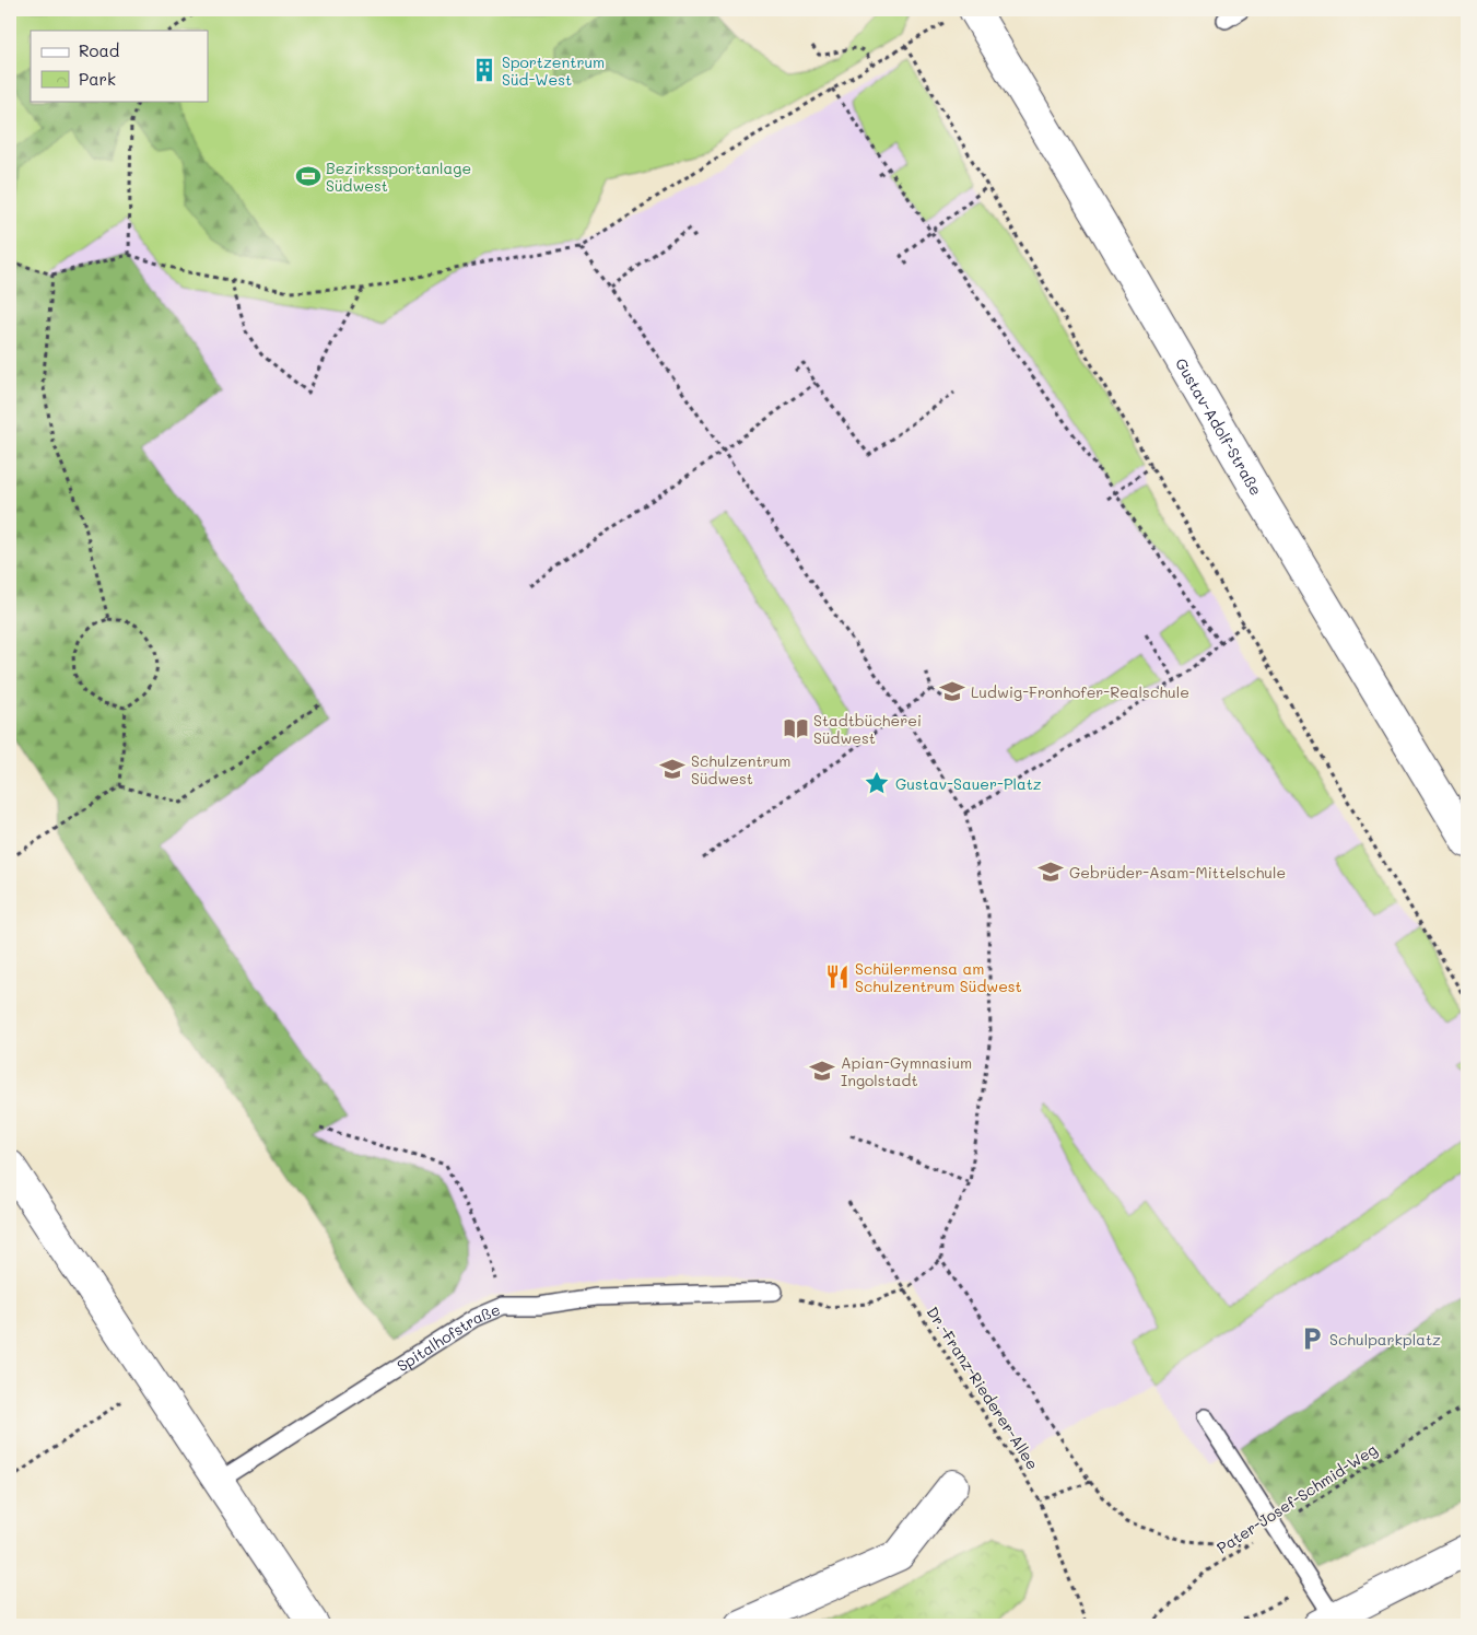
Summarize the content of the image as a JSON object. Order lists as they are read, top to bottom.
{
  "streets": {
    "street": ["Gustav-Adolf-Straße"],
    "lane": ["Spitalhofstraße"],
    "path": ["Dr.-Franz-Riederer-Allee", "Pater-Josef-Schmid-Weg"]
  },
  "places": {
    "building": ["Sportzentrum Süd-West"],
    "sports": ["Bezirkssportanlage Südwest"],
    "school or university": [
      "Ludwig-Fronhofer-Realschule",
      "Schulzentrum Südwest",
      "Gebrüder-Asam-Mittelschule",
      "Apian-Gymnasium Ingolstadt"
    ],
    "library": ["Stadtbücherei Südwest"],
    "place": ["Gustav-Sauer-Platz"],
    "restaurant": ["Schülermensa am Schulzentrum Südwest"],
    "parking": ["Schulparkplatz"]
  },
  "legend": ["Road", "Park"]
}
